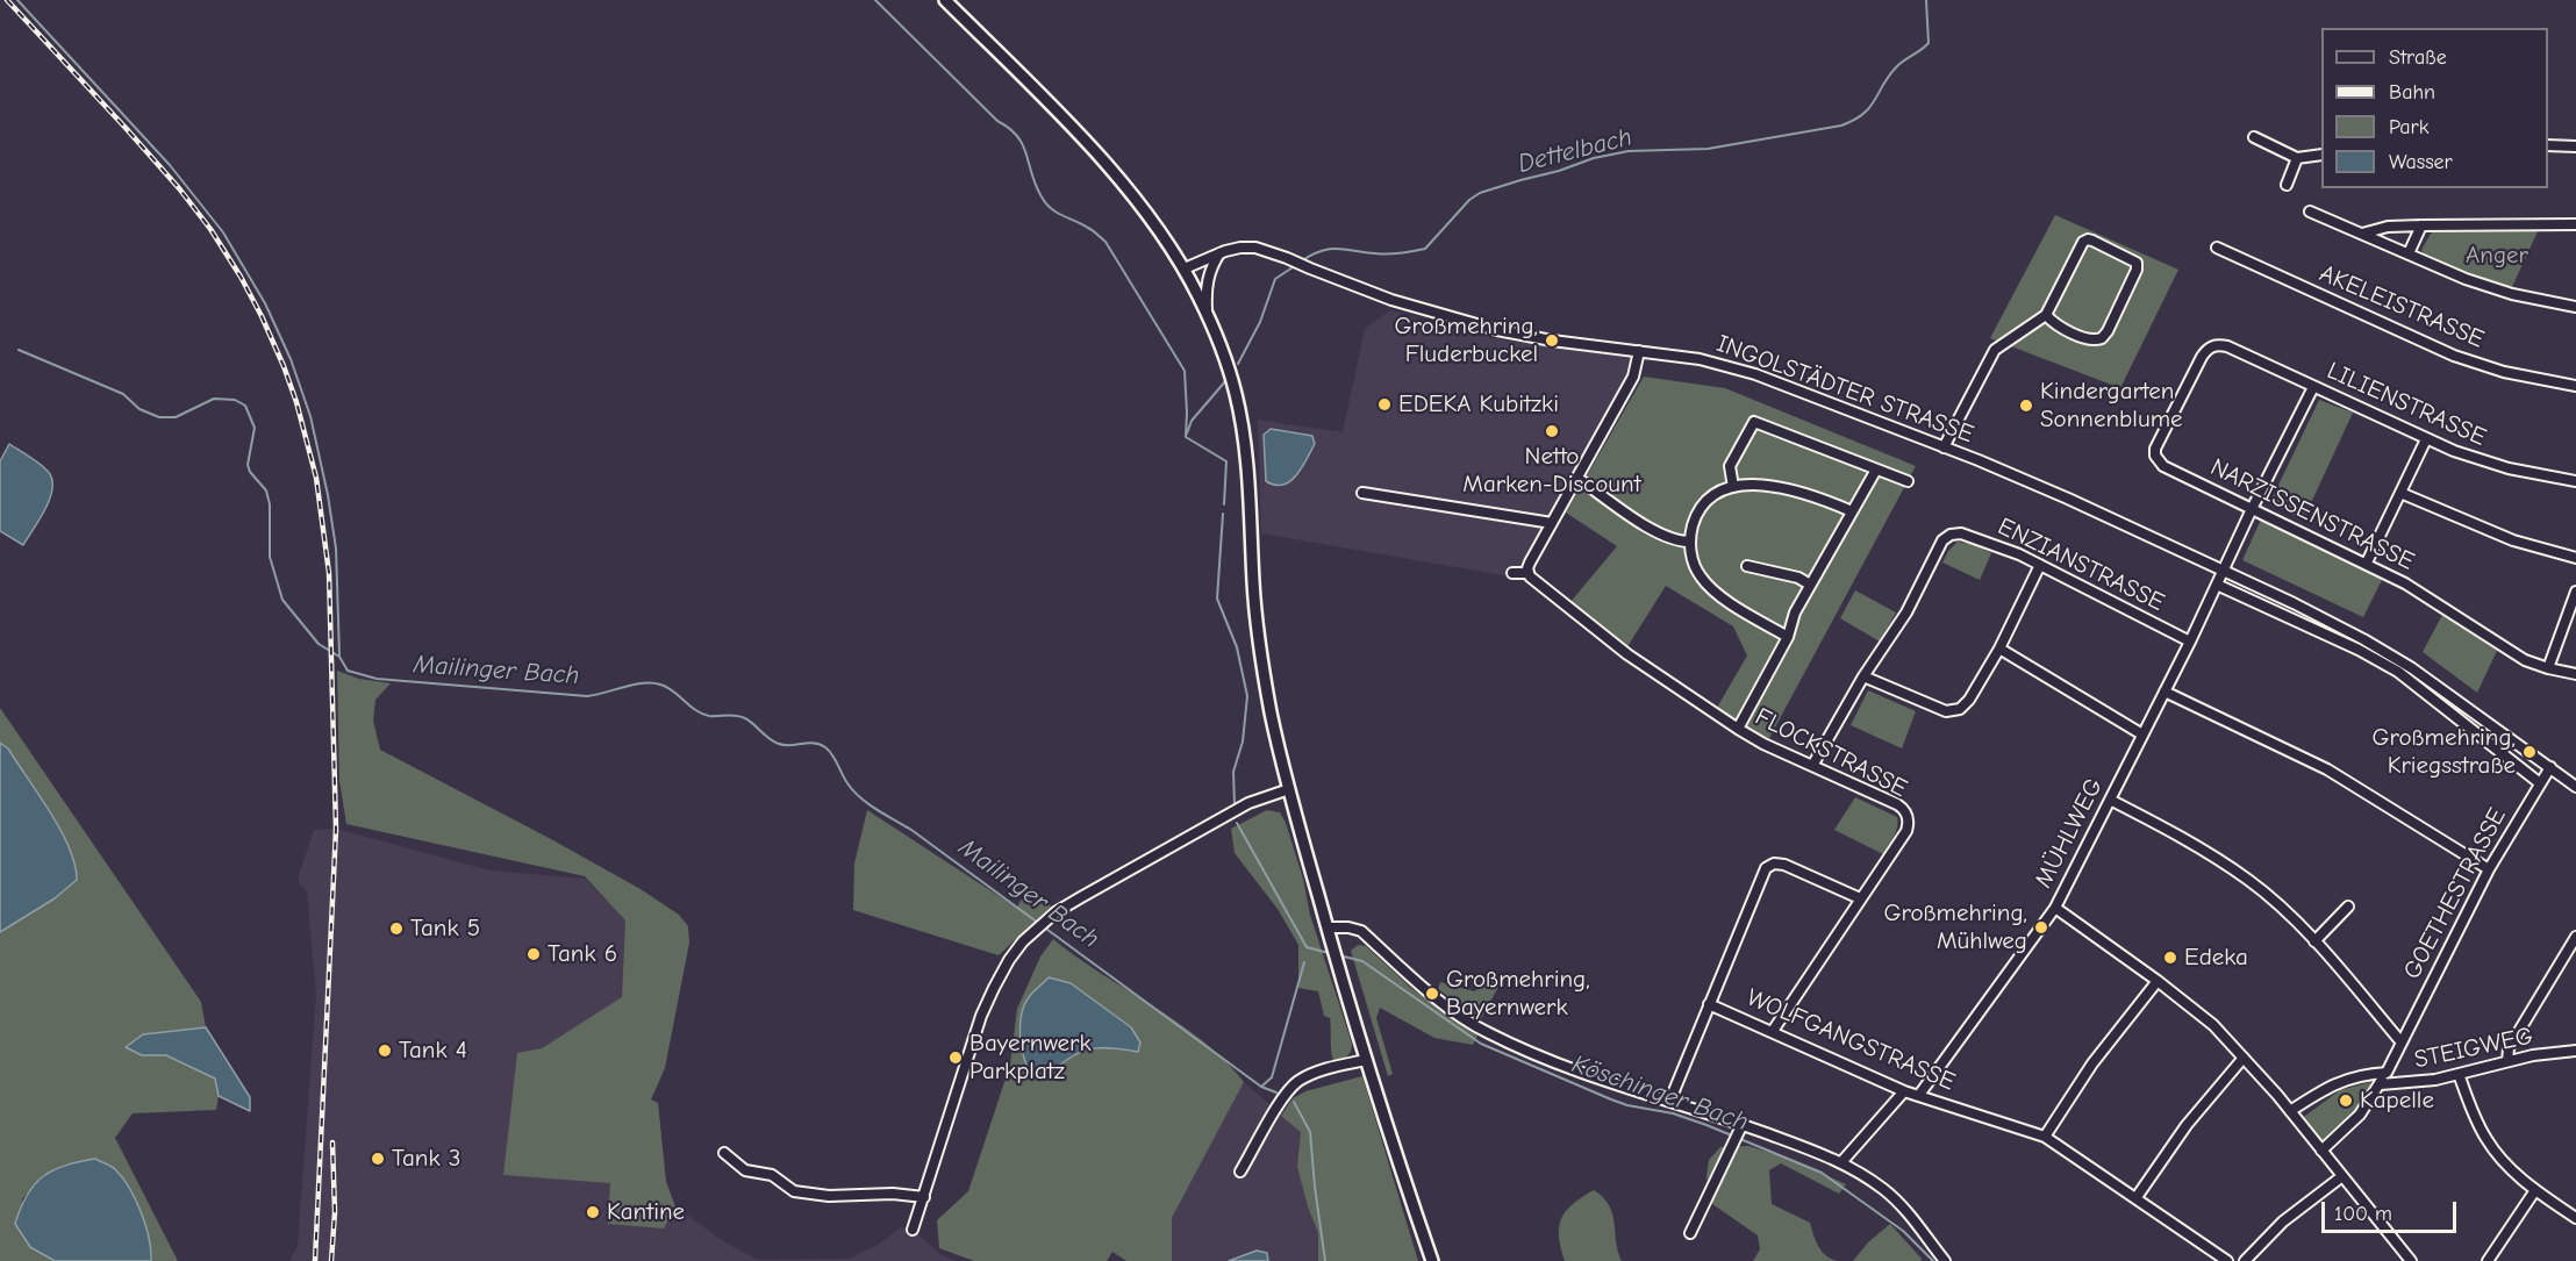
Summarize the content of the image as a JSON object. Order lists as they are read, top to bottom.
{
  "streets": {
    "street": [
      "AKELEISTRASSE",
      "INGOLSTÄDTER STRASSE",
      "LILIENSTRASSE",
      "NARZISSENSTRASSE",
      "ENZIANSTRASSE",
      "FLOCKSTRASSE",
      "MÜHLWEG",
      "GOETHESTRASSE",
      "WOLFGANGSTRASSE",
      "STEIGWEG"
    ]
  },
  "crossings": [
    ["INGOLSTÄDTER STRASSE", "MÜHLWEG"],
    ["INGOLSTÄDTER STRASSE", "GOETHESTRASSE"],
    ["LILIENSTRASSE", "NARZISSENSTRASSE"],
    ["LILIENSTRASSE", "MÜHLWEG"],
    ["NARZISSENSTRASSE", "MÜHLWEG"],
    ["ENZIANSTRASSE", "MÜHLWEG"],
    ["FLOCKSTRASSE", "WOLFGANGSTRASSE"],
    ["MÜHLWEG", "WOLFGANGSTRASSE"],
    ["GOETHESTRASSE", "STEIGWEG"]
  ],
  "water": ["Dettelbach", "Mailinger Bach", "Köschinger Bach"],
  "parks": ["Anger"],
  "places": [
    "Großmehring, Fluderbuckel",
    "EDEKA Kubitzki",
    "Kindergarten Sonnenblume",
    "Netto Marken-Discount",
    "Großmehring, Kriegsstraße",
    "Großmehring, Mühlweg",
    "Tank 5",
    "Tank 6",
    "Edeka",
    "Großmehring, Bayernwerk",
    "Tank 4",
    "Bayernwerk Parkplatz",
    "Kapelle",
    "Tank 3",
    "Kantine"
  ],
  "legend": [
    "Straße",
    "Bahn",
    "Park",
    "Wasser"
  ],
  "scale_bar": "100 m"
}
